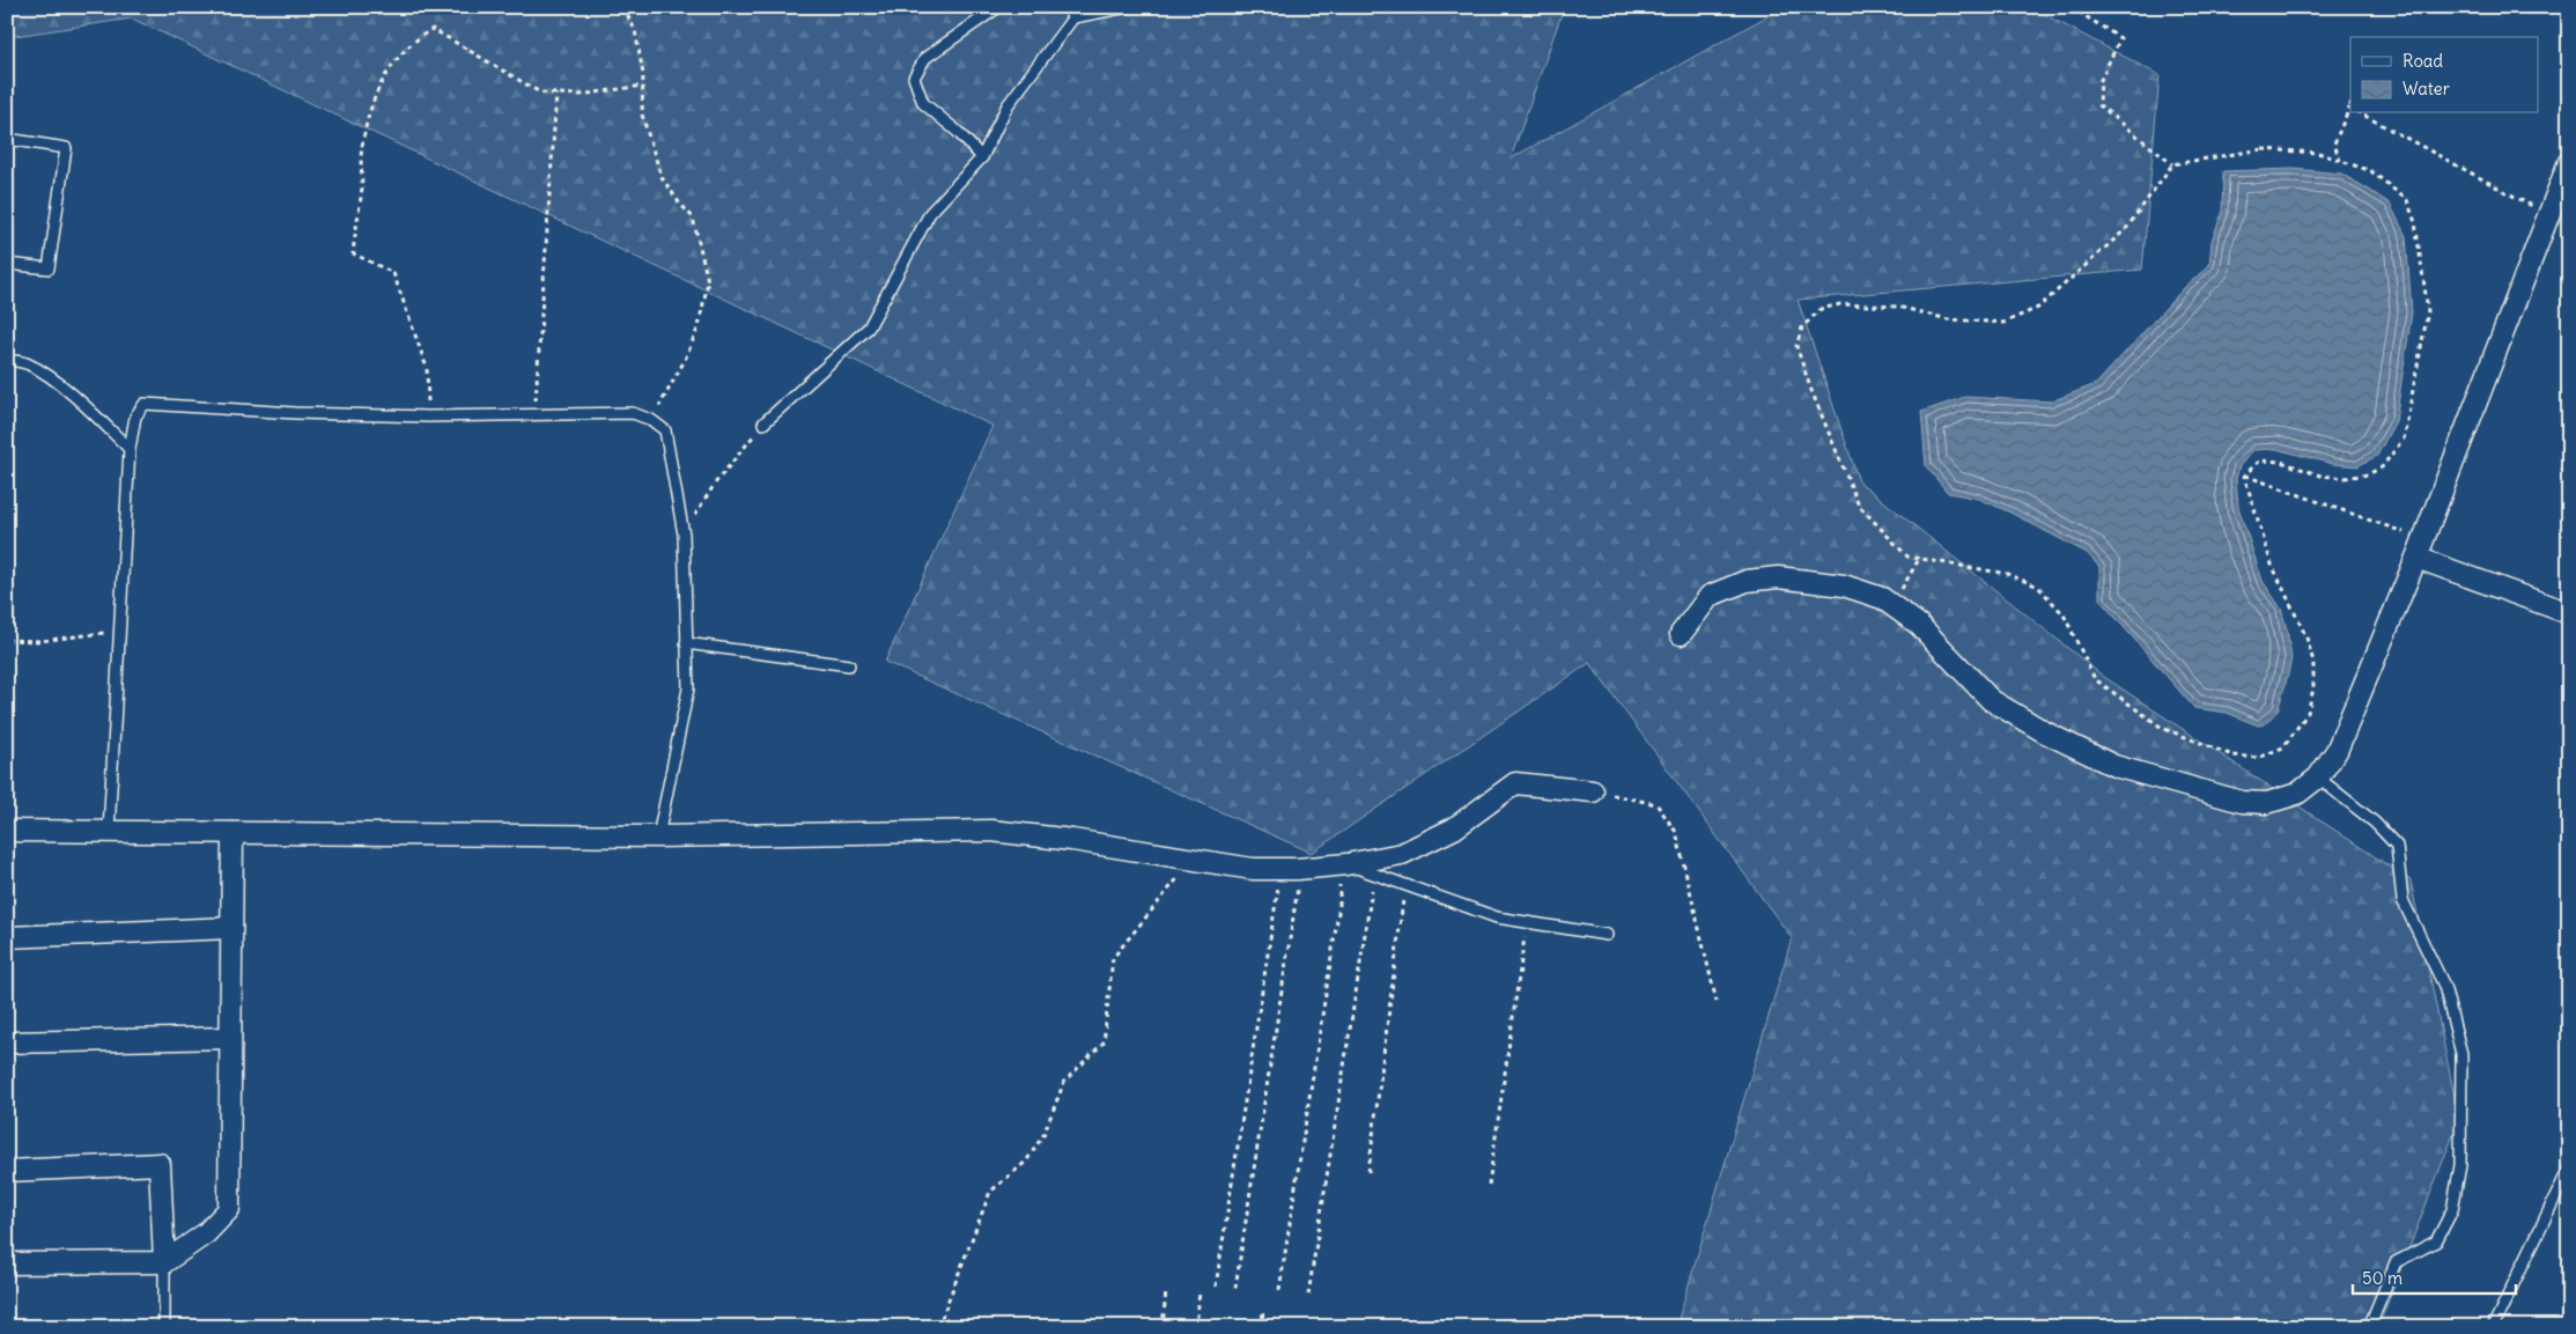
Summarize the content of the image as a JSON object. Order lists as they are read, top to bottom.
{
  "legend": ["Road", "Water"],
  "scale_bar": "50 m"
}
